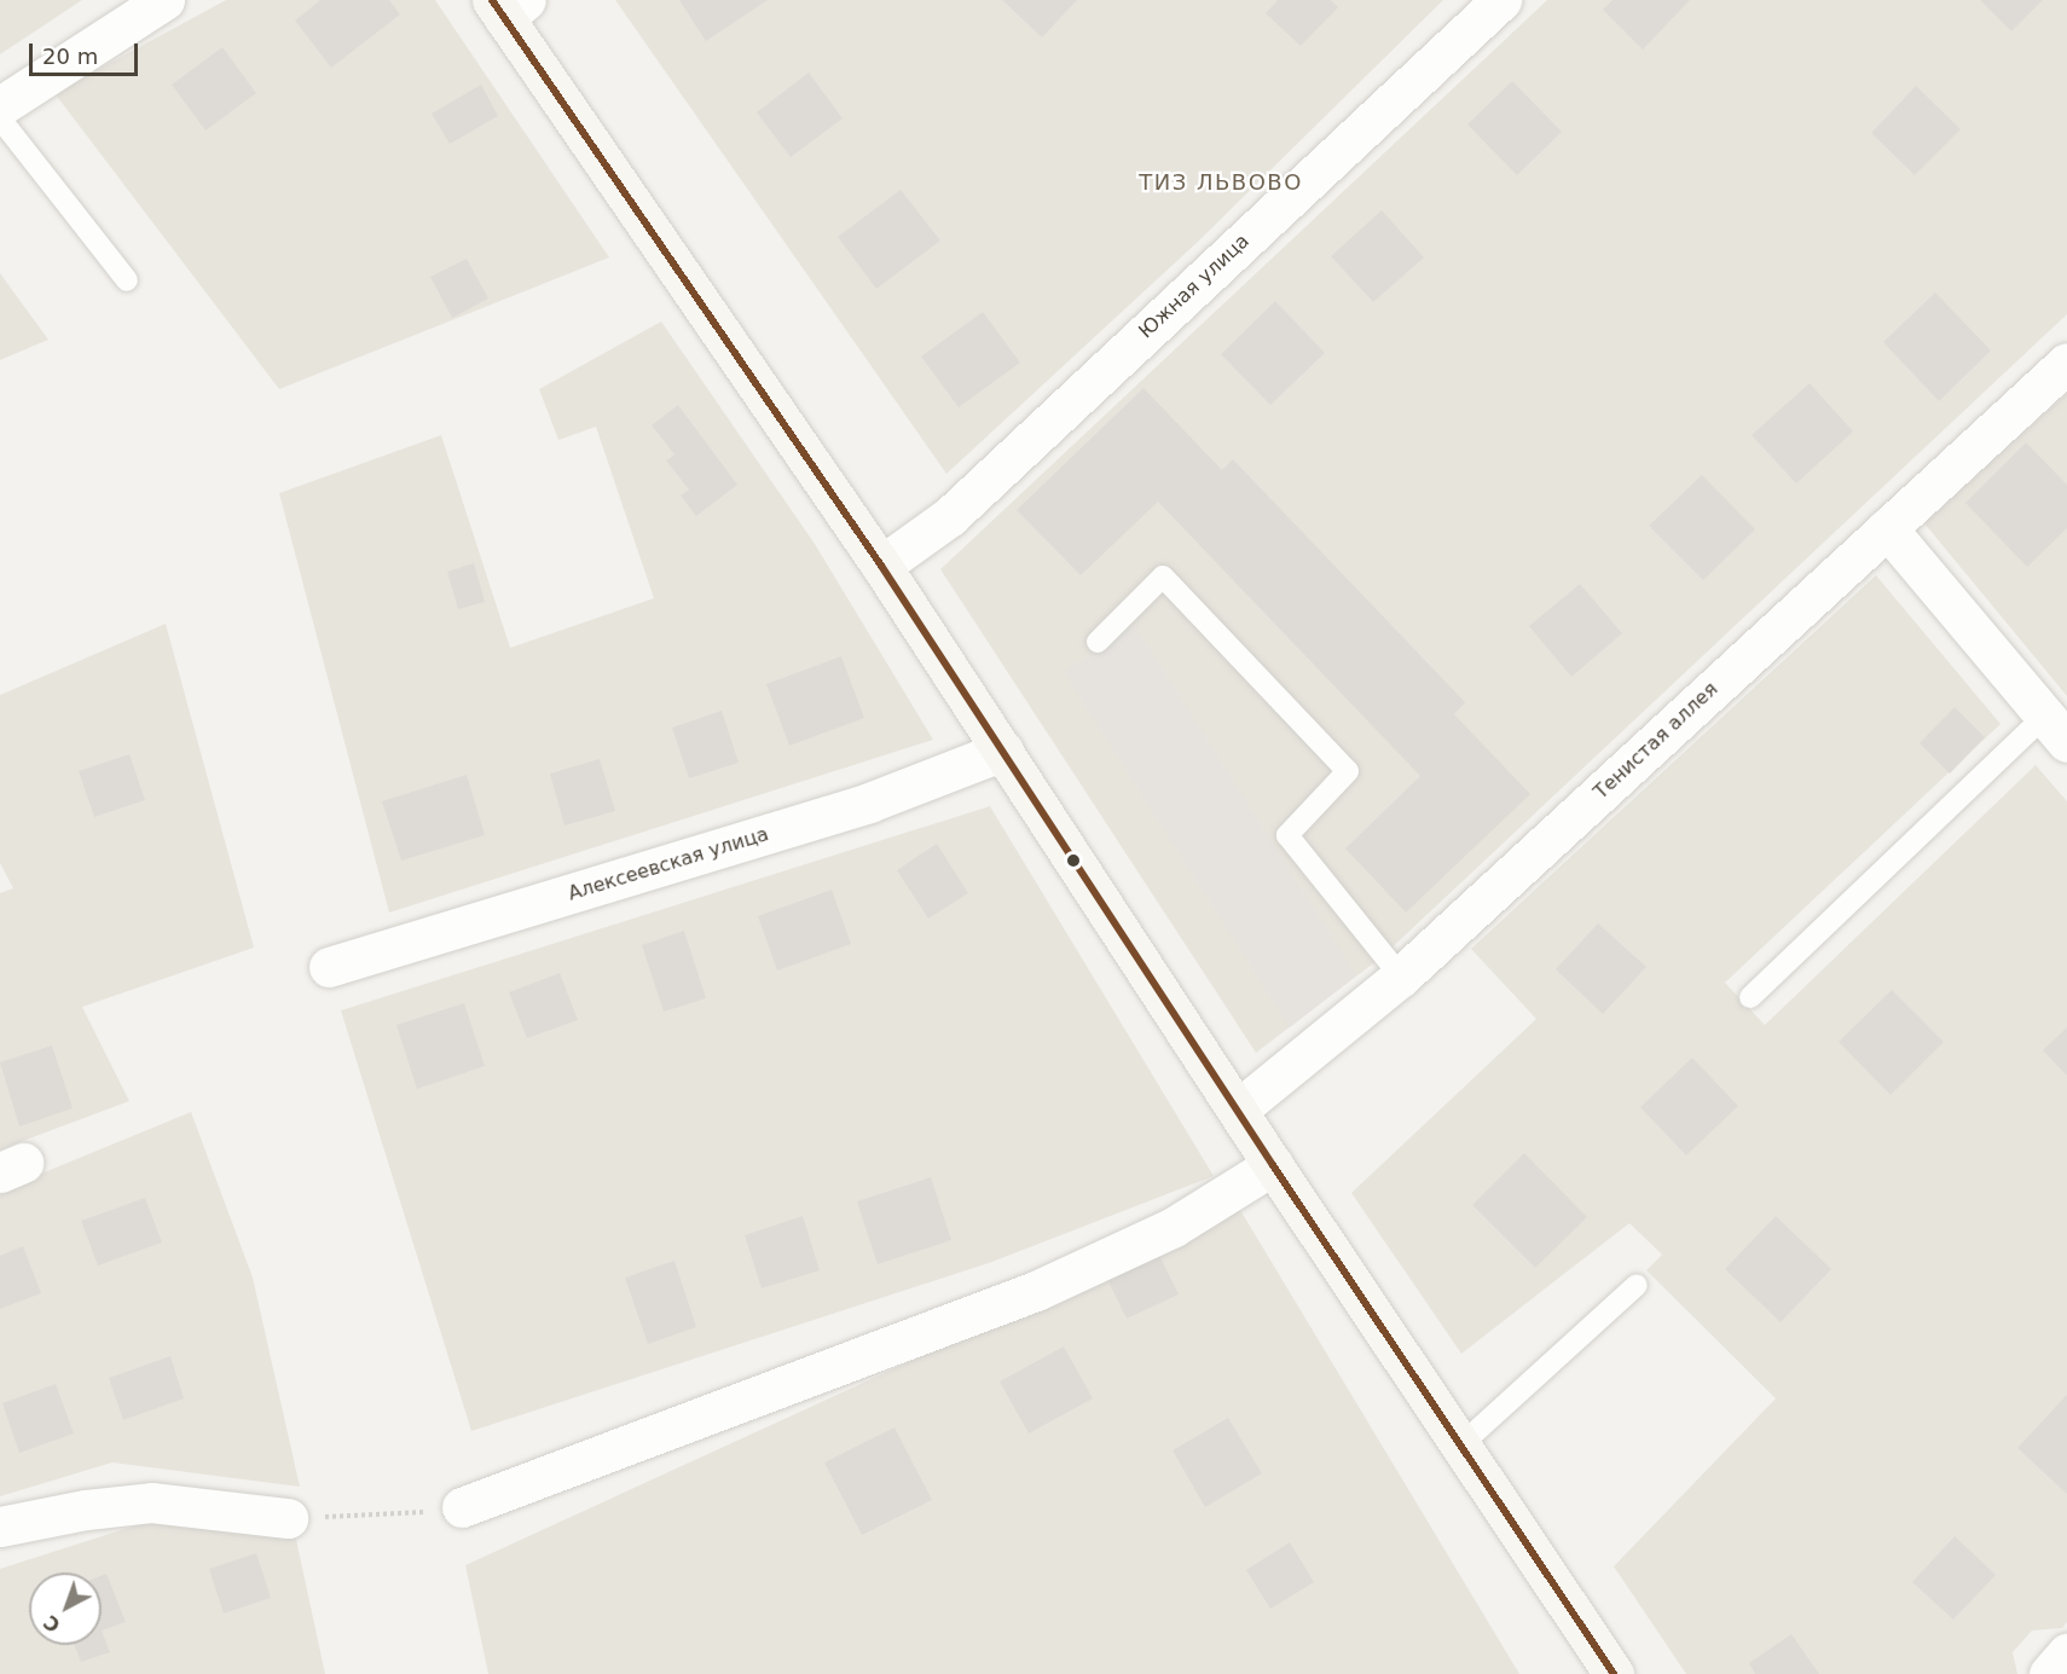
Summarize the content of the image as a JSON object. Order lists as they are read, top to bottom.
{
  "streets": {
    "street": ["Южная улица", "Тенистая аллея", "Алексеевская улица"]
  },
  "districts": ["ТИЗ ЛЬВОВО"],
  "scale_bar": "20 m",
  "north": "bottom left"
}
